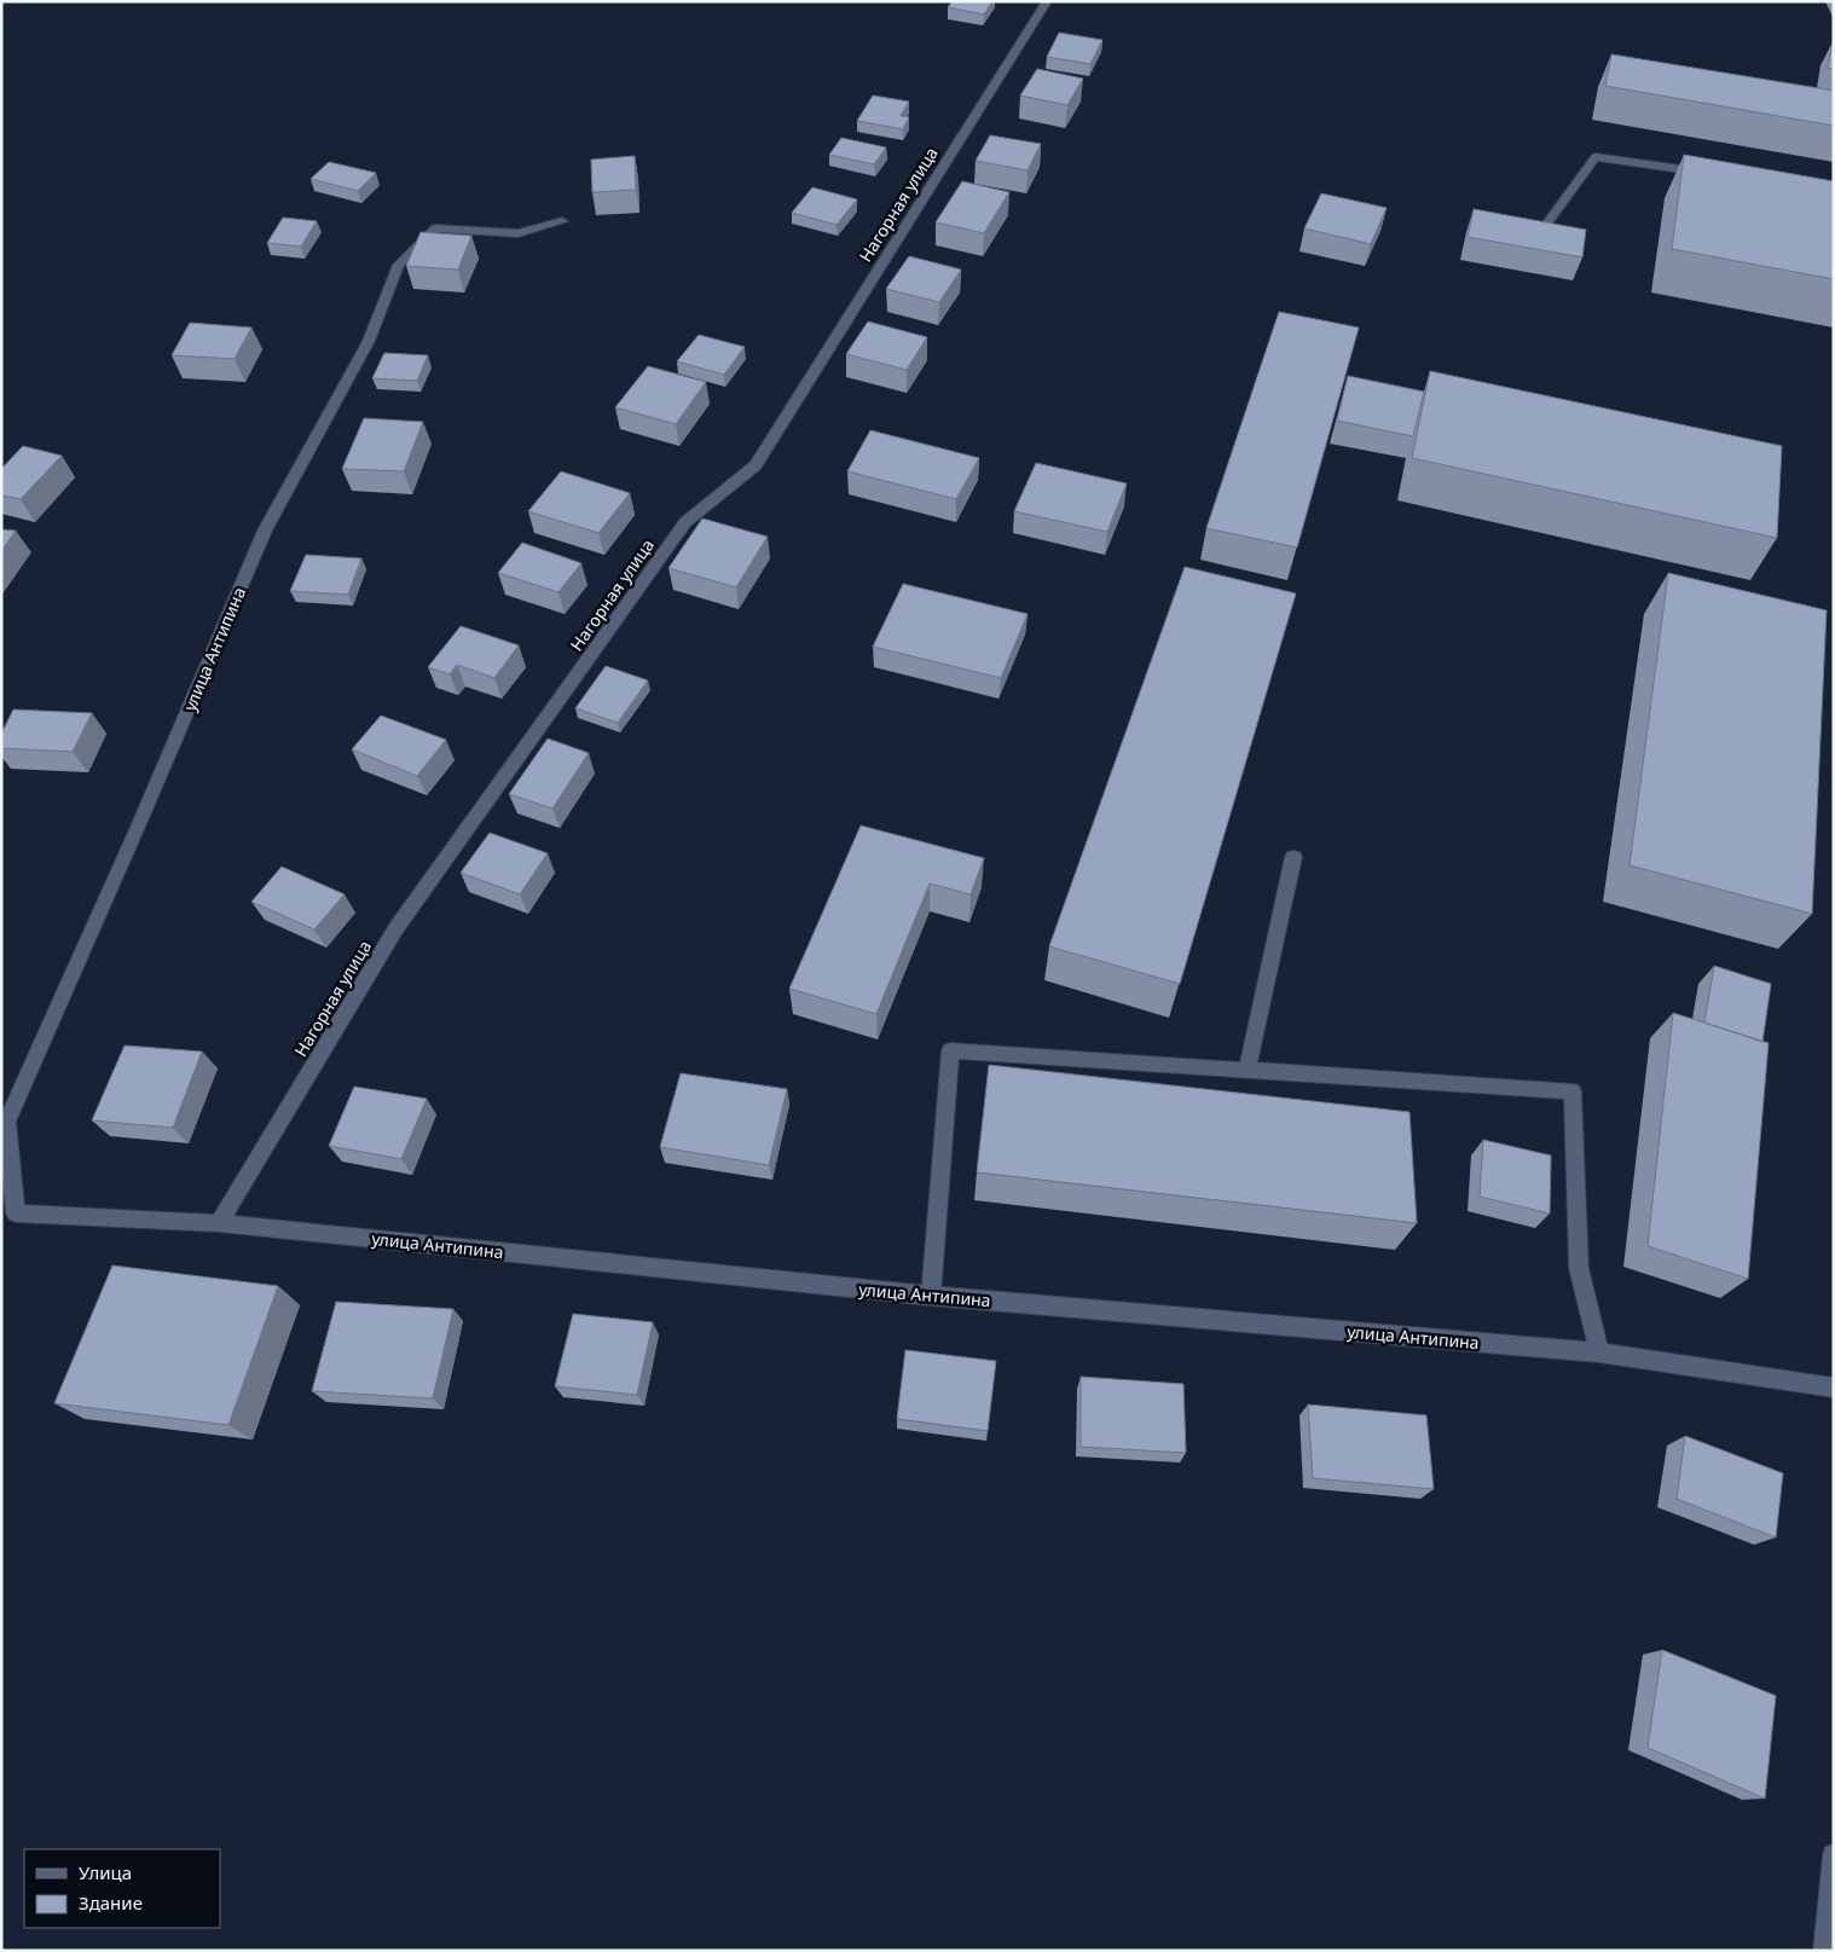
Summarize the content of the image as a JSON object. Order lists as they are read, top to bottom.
{
  "streets": {
    "street": ["Нагорная улица", "улица Антипина"]
  },
  "crossings": [
    ["Нагорная улица", "улица Антипина"]
  ],
  "legend": ["Улица", "Здание"]
}
